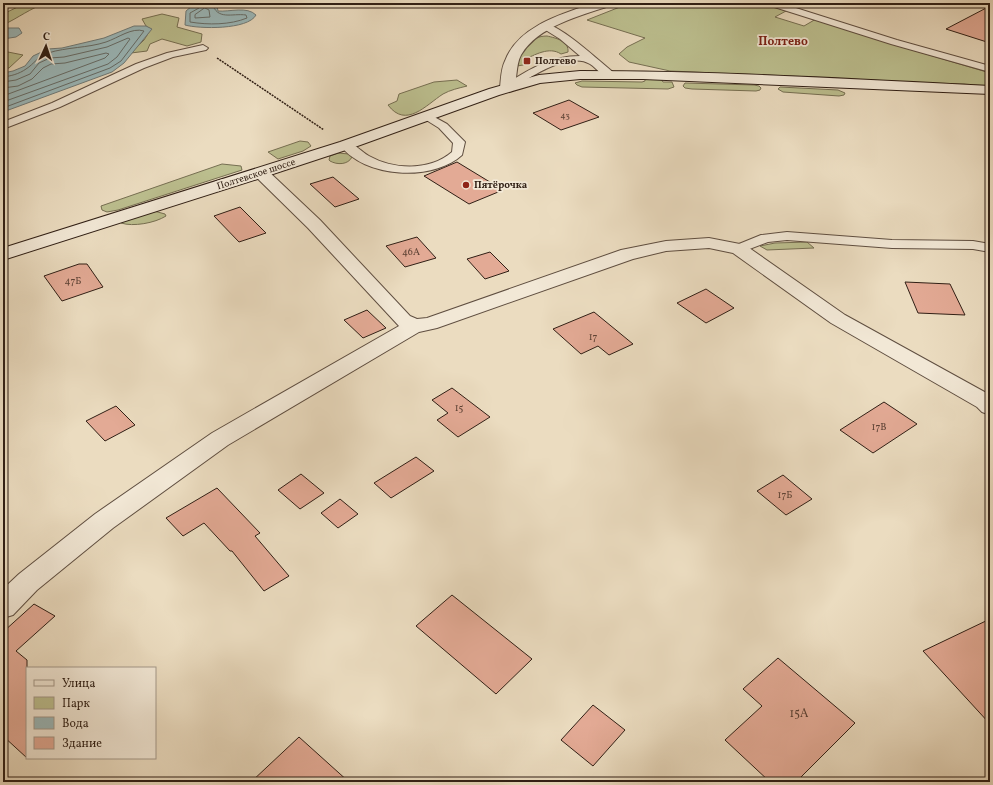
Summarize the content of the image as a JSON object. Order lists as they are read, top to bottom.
{
  "streets": {
    "street": ["Полтевское шоссе"]
  },
  "districts": ["Полтево"],
  "places": {
    "transit": ["Полтево"],
    "other": ["Пятёрочка"]
  },
  "house_numbers": [
    "43",
    "46А",
    "47Б",
    "17",
    "15",
    "17В",
    "17Б",
    "15А"
  ],
  "legend": [
    "Улица",
    "Парк",
    "Вода",
    "Здание"
  ],
  "north": "top"
}
